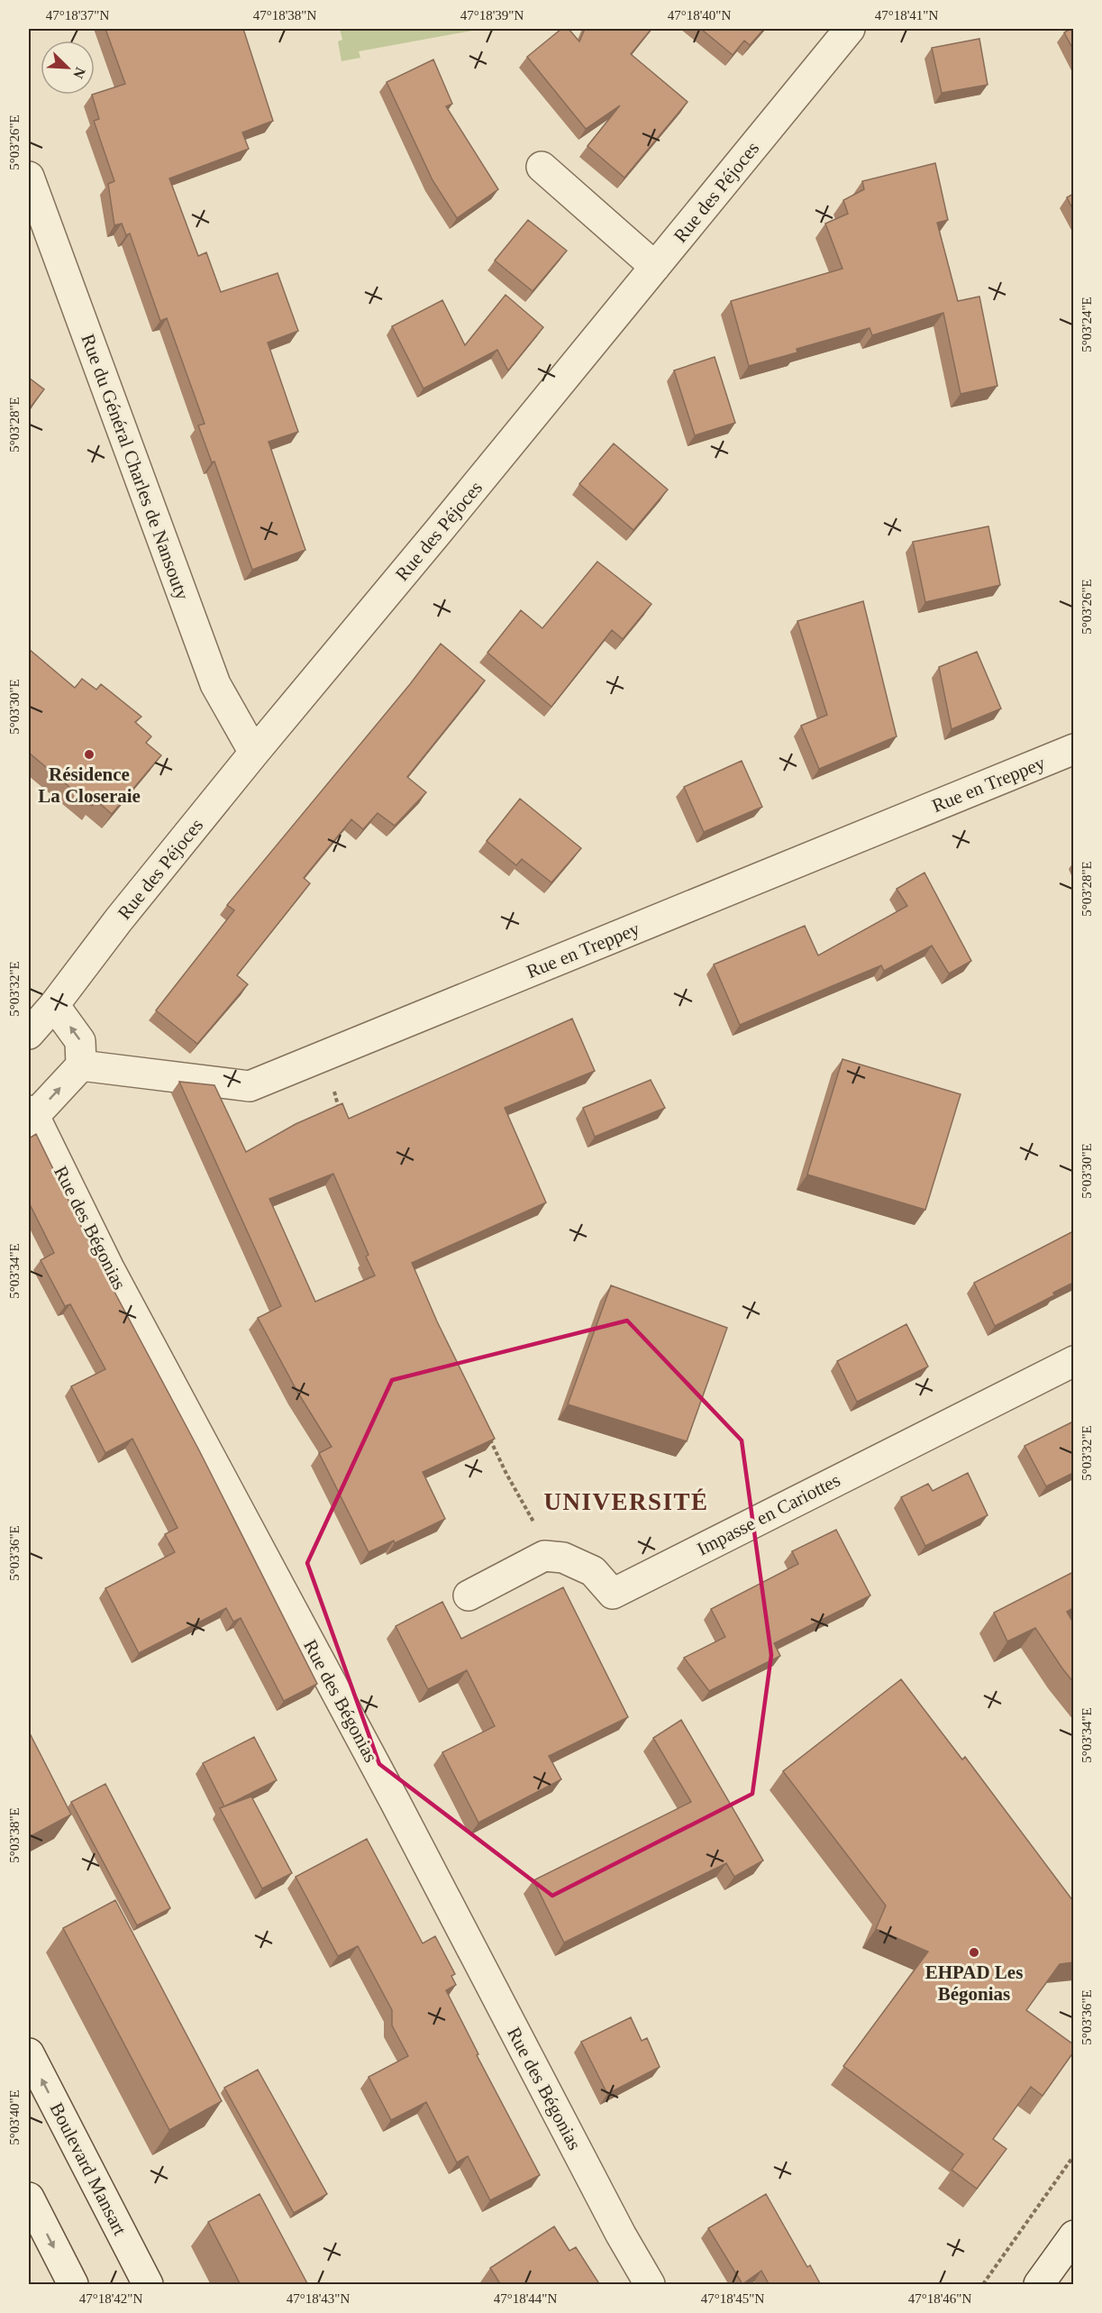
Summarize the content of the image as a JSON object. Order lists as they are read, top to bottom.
{
  "streets": {
    "street": [
      "Rue des Péjoces",
      "Rue du Général Charles de Nansouty",
      "Rue en Treppey",
      "Rue des Bégonias",
      "Impasse en Cariottes",
      "Boulevard Mansart"
    ]
  },
  "crossings": [
    ["Rue des Péjoces", "Rue du Général Charles de Nansouty"]
  ],
  "districts": ["UNIVERSITÉ"],
  "places": ["Résidence La Closeraie", "EHPAD Les Bégonias"],
  "north": "bottom right",
  "coordinates": [
    "47°18'37\"N",
    "47°18'38\"N",
    "47°18'39\"N",
    "47°18'40\"N",
    "47°18'41\"N",
    "5°03'26\"E",
    "5°03'24\"E",
    "5°03'28\"E",
    "5°03'30\"E",
    "5°03'32\"E",
    "5°03'34\"E",
    "5°03'36\"E",
    "5°03'38\"E",
    "5°03'40\"E",
    "47°18'42\"N",
    "47°18'43\"N",
    "47°18'44\"N",
    "47°18'45\"N",
    "47°18'46\"N"
  ]
}
